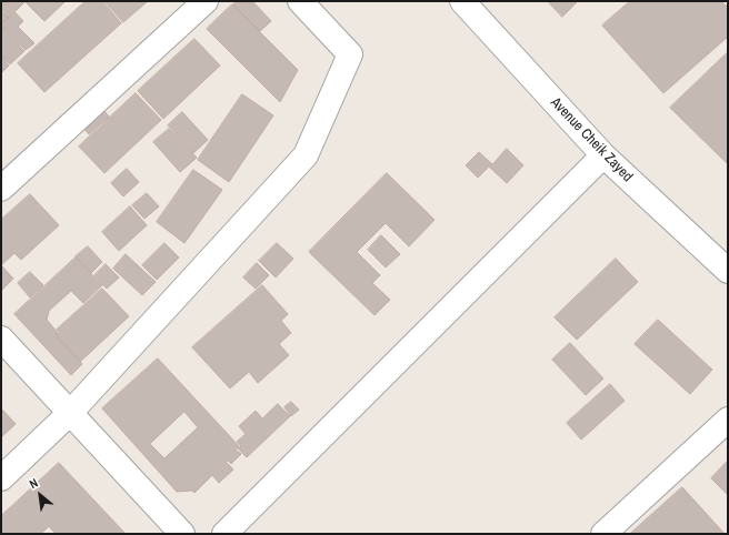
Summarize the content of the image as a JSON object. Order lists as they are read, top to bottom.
{
  "streets": {
    "street": ["Avenue Cheik Zayed"]
  },
  "north": "top left"
}
